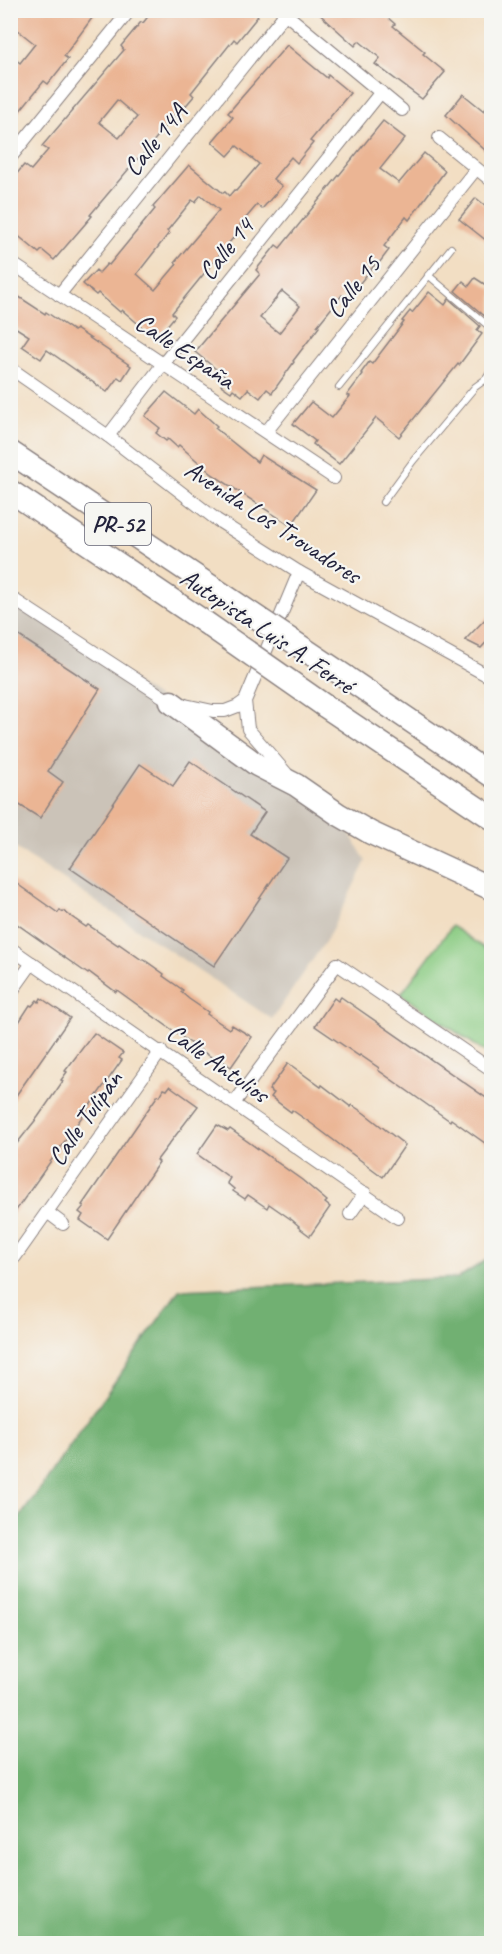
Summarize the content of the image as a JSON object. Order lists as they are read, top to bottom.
{
  "streets": {
    "highway": ["PR-52", "Autopista Luis A. Ferré"],
    "street": [
      "Calle 14A",
      "Calle 14",
      "Calle 15",
      "Calle España",
      "Avenida Los Trovadores",
      "Calle Antulios",
      "Calle Tulipán"
    ]
  },
  "crossings": [
    ["Calle 14A", "Calle España"],
    ["Calle 14", "Calle España"],
    ["Calle 14", "Avenida Los Trovadores"],
    ["Calle 15", "Calle España"],
    ["Calle Antulios", "Calle Tulipán"]
  ]
}
